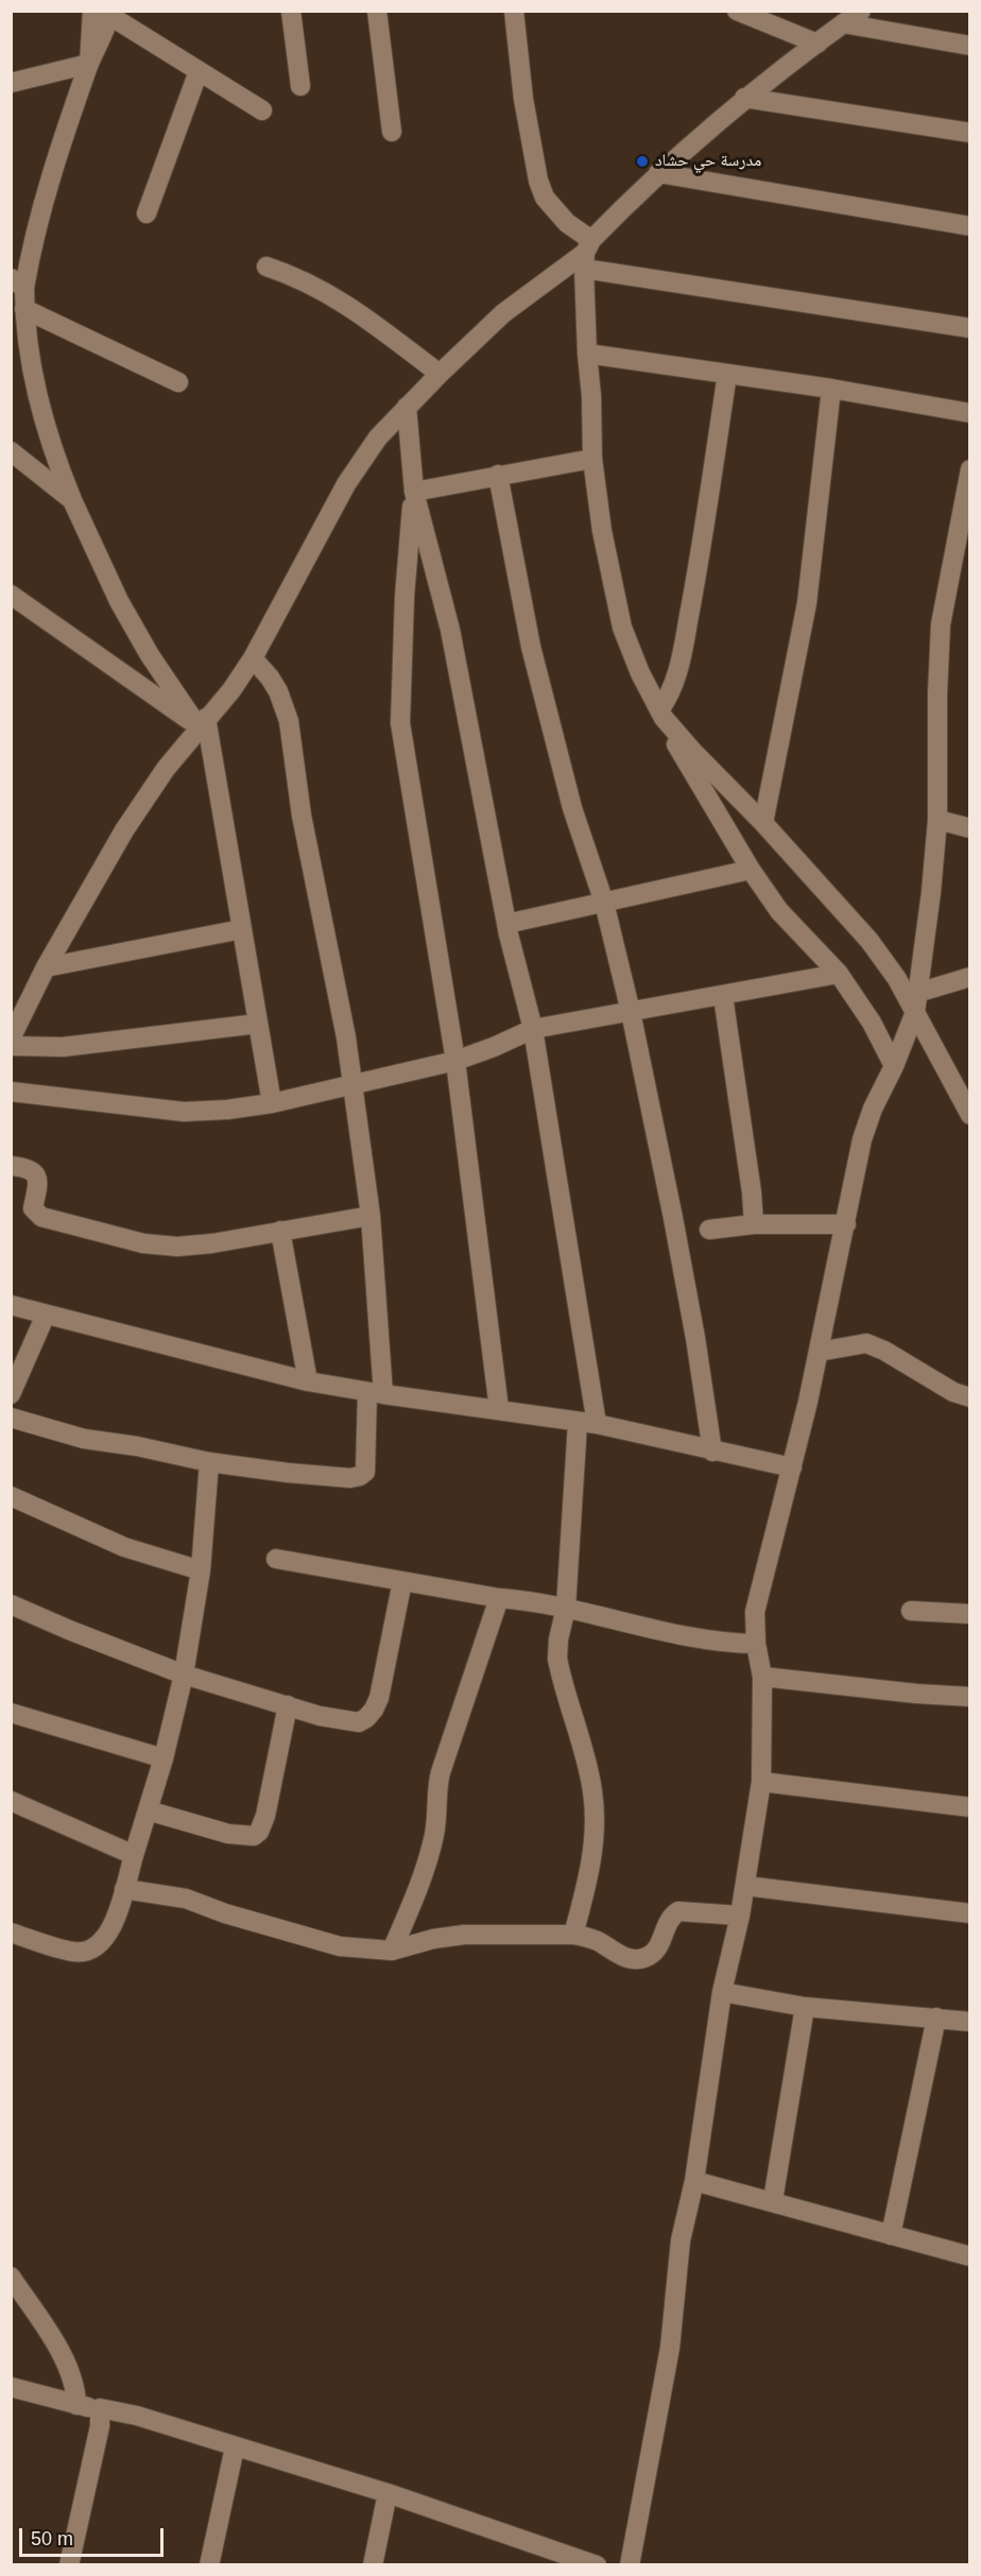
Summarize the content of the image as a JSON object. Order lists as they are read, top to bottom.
{
  "places": ["مدرسة حي حشاد"],
  "scale_bar": "50 m"
}
